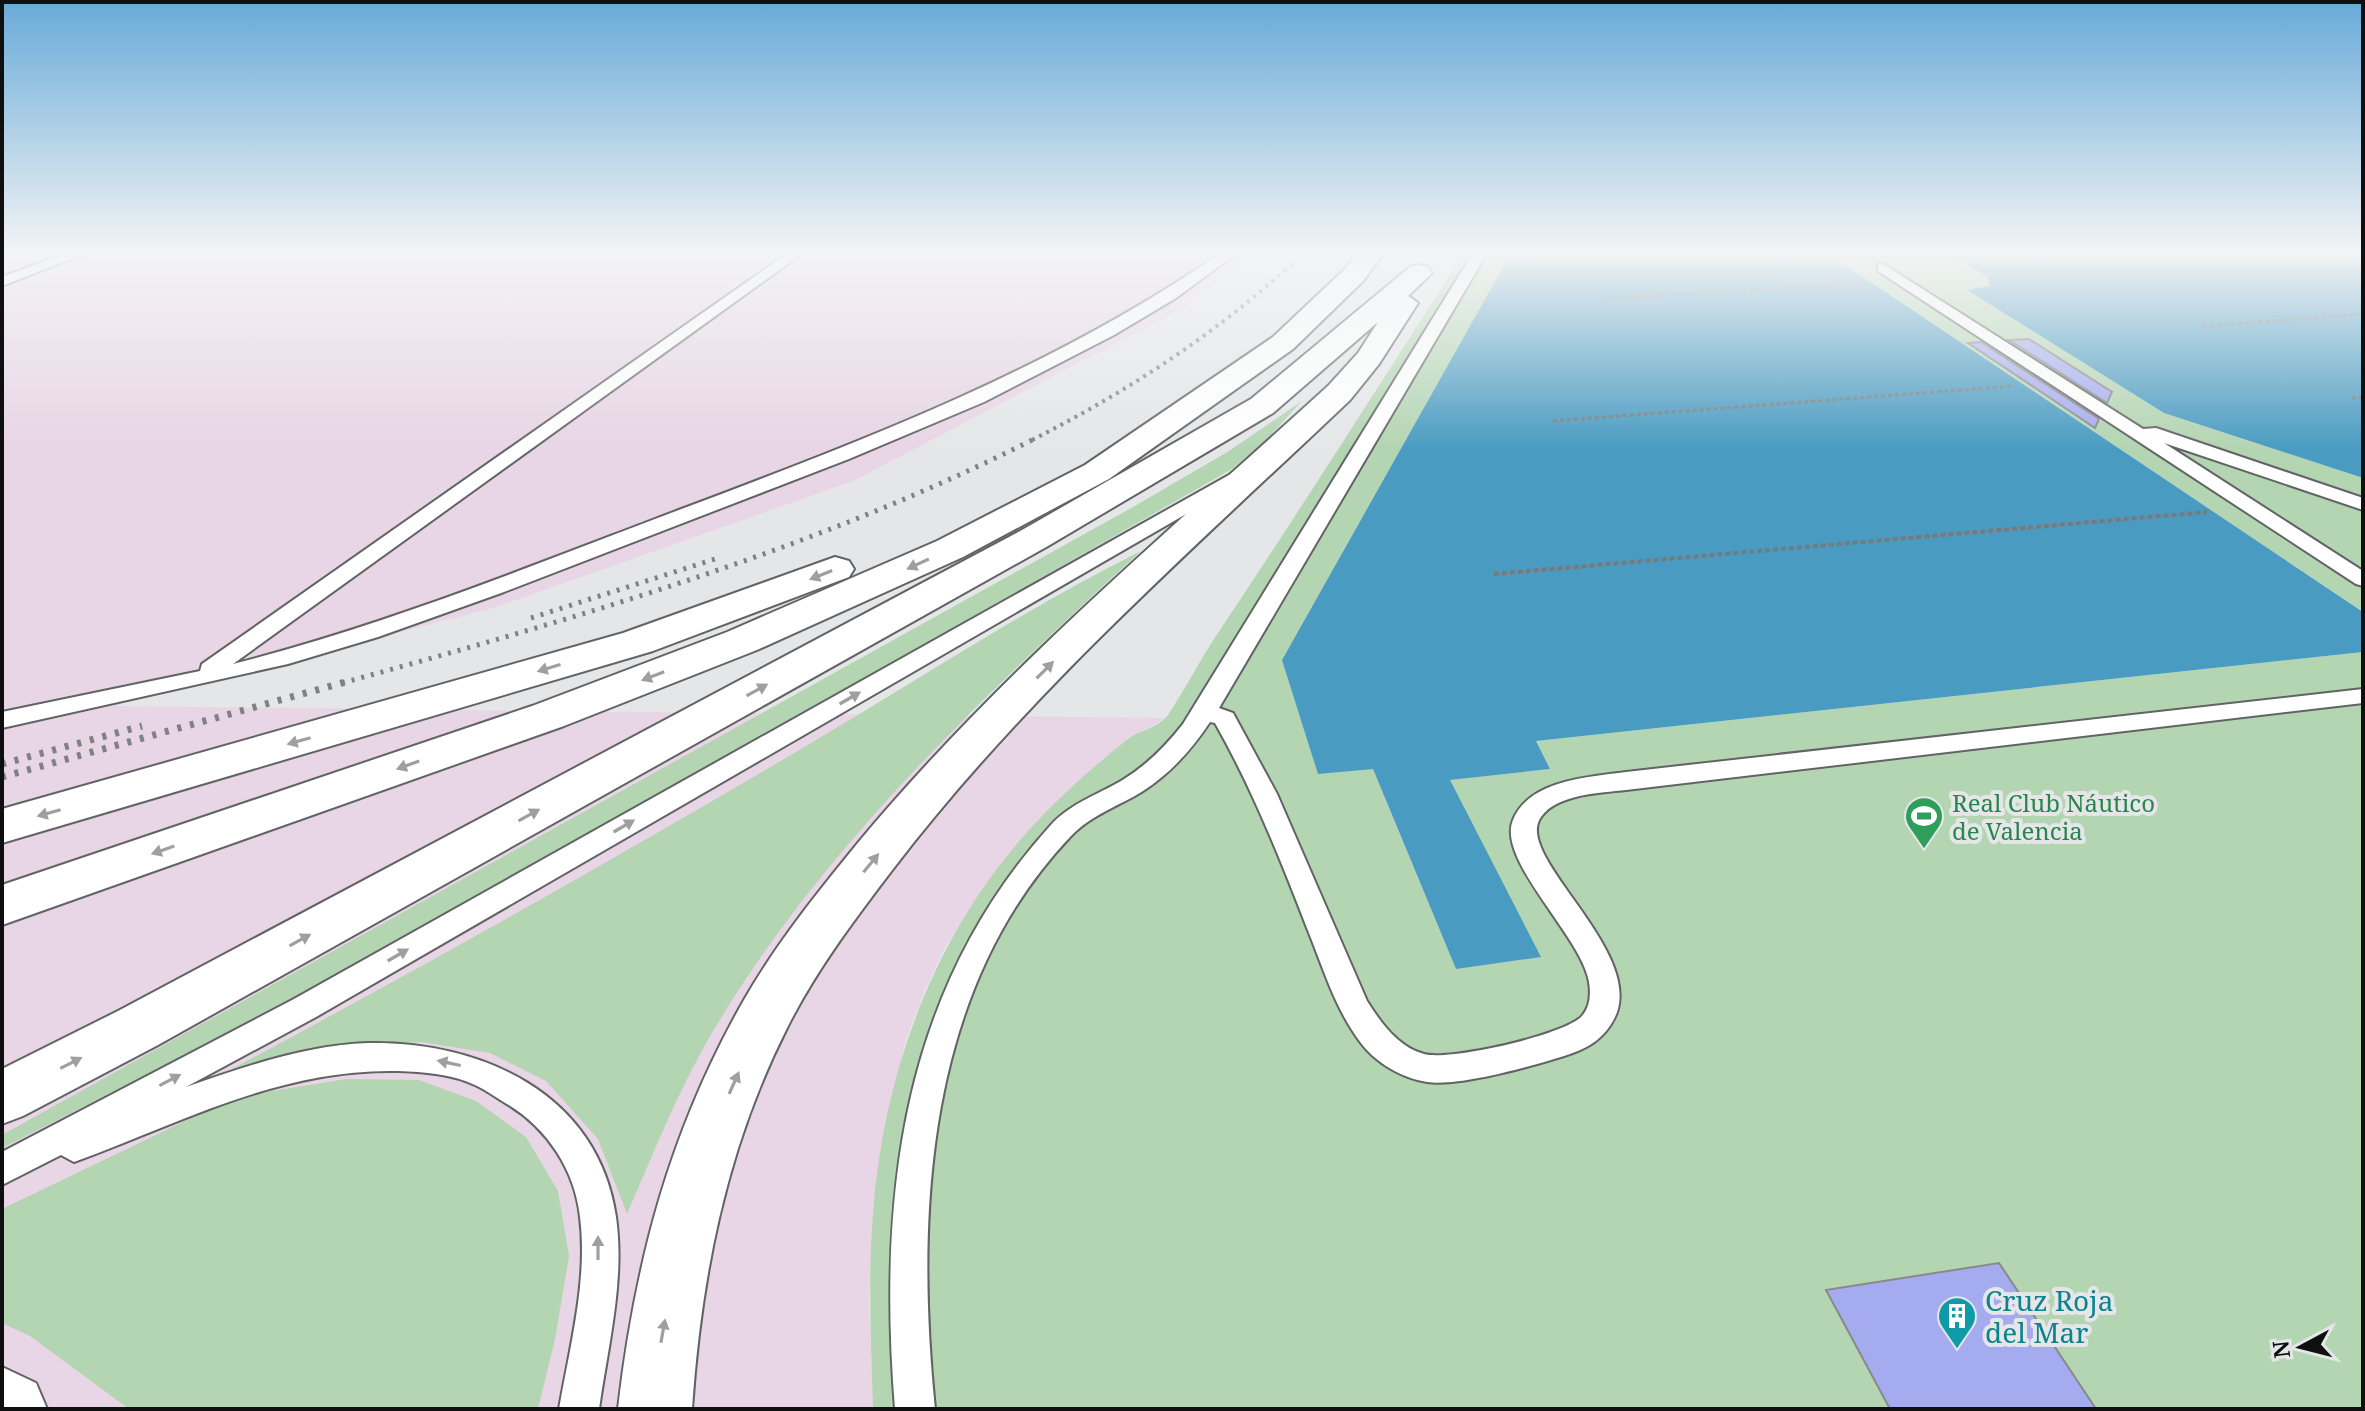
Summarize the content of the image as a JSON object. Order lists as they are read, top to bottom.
{
  "places": {
    "sports": ["Real Club Náutico de Valencia"],
    "building": ["Cruz Roja del Mar"]
  },
  "north": "left"
}
